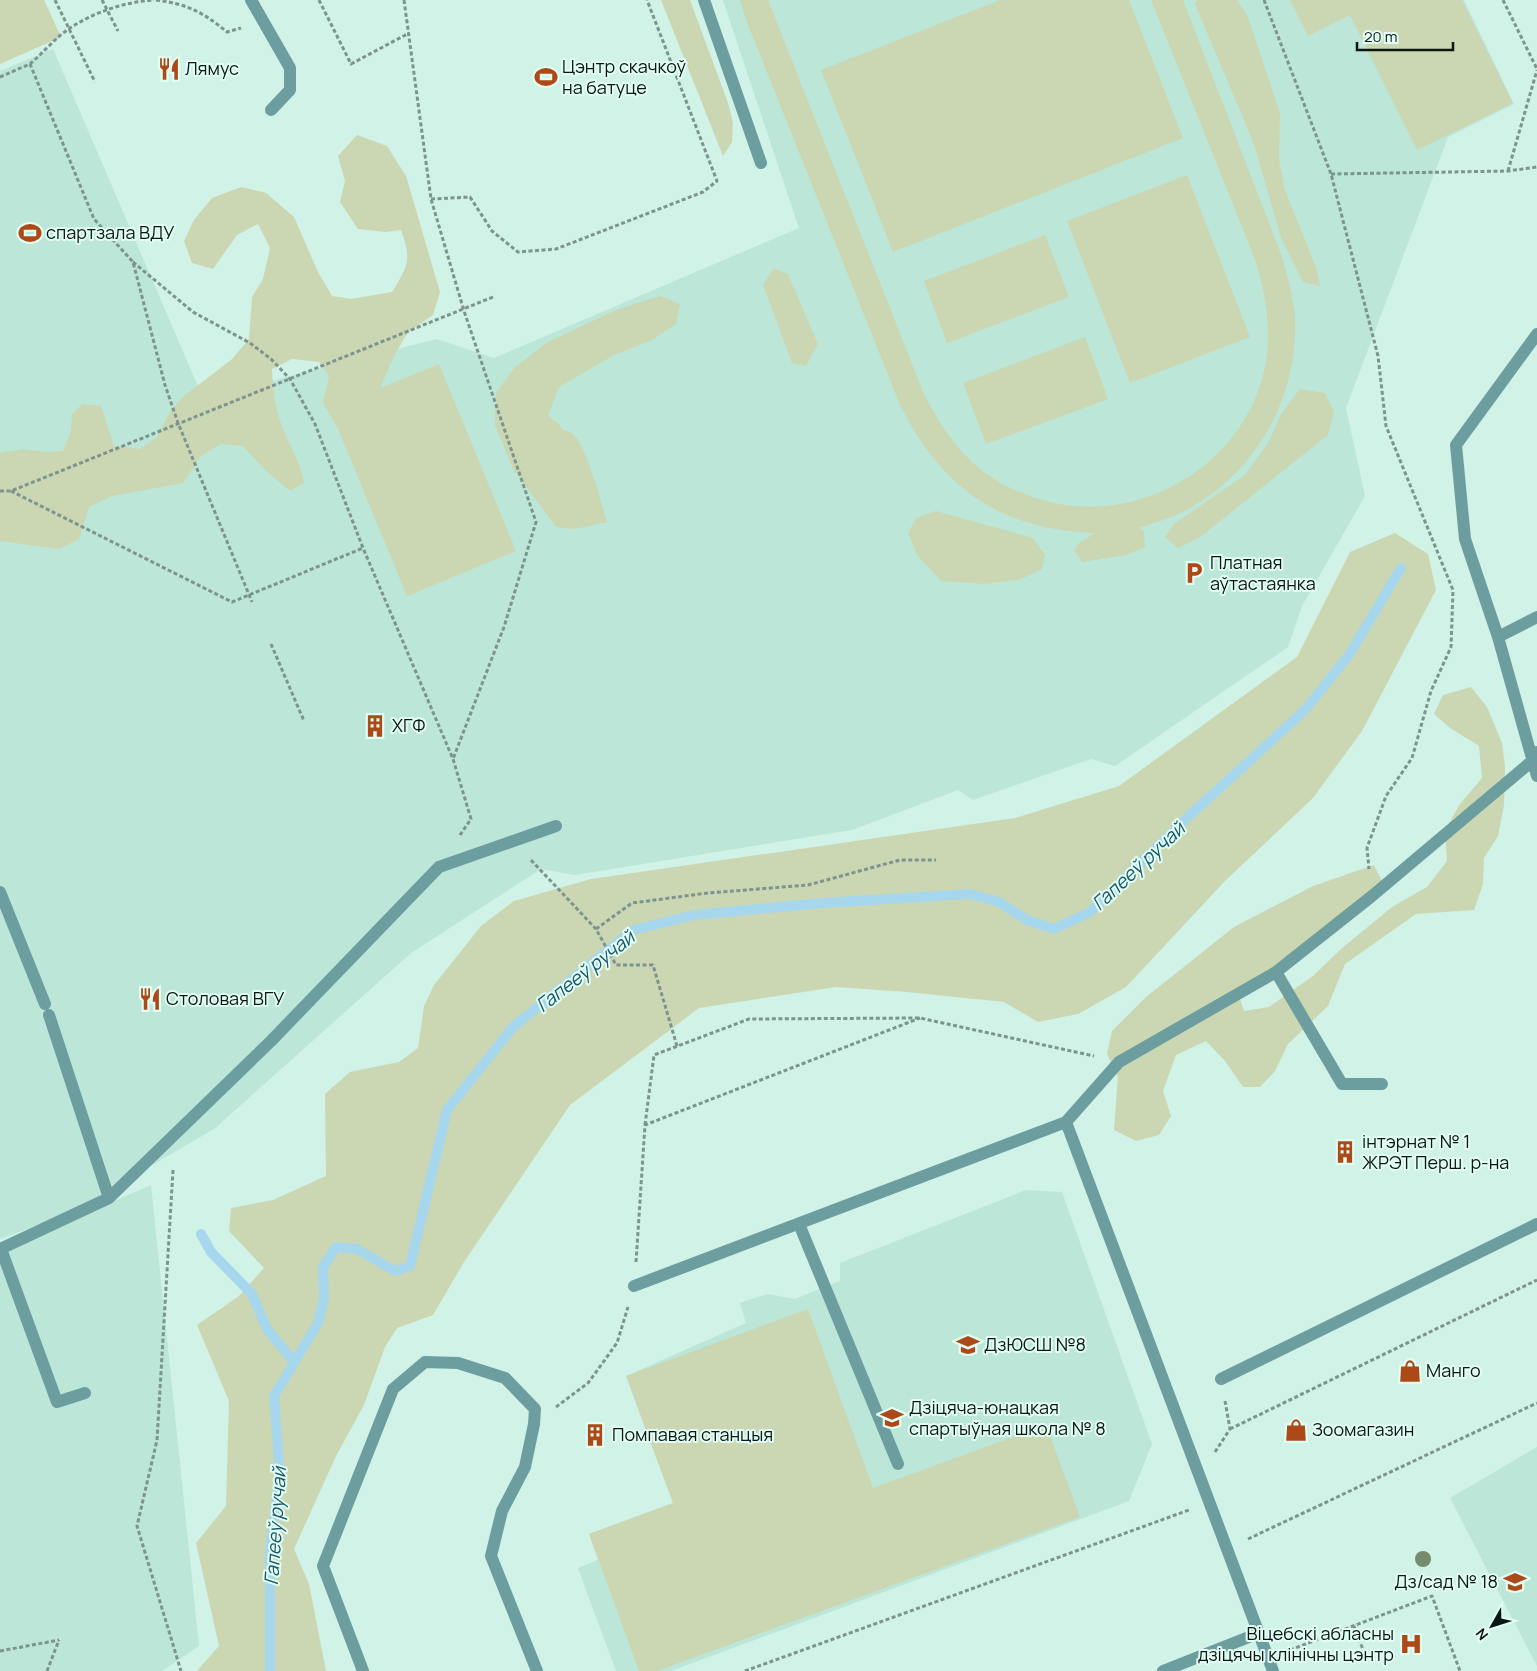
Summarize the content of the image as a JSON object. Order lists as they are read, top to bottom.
{
  "water": ["Гапееў ручай"],
  "places": {
    "restaurant": ["Лямус", "Столовая ВГУ"],
    "sports": ["Цэнтр скачкоў на батуце", "спартзала ВДУ"],
    "parking": ["Платная аўтастаянка"],
    "building": ["ХГФ", "інтэрнат № 1 ЖРЭТ Перш. р-на", "Помпавая станцыя"],
    "school or university": ["ДзЮСШ №8", "Дзіцяча-юнацкая спартыўная школа № 8", "Дз/сад № 18"],
    "shop": ["Манго", "Зоомагазин"],
    "hospital": ["Віцебскі абласны дзіцячы клінічны цэнтр"]
  },
  "scale_bar": "20 m",
  "north": "bottom left"
}
